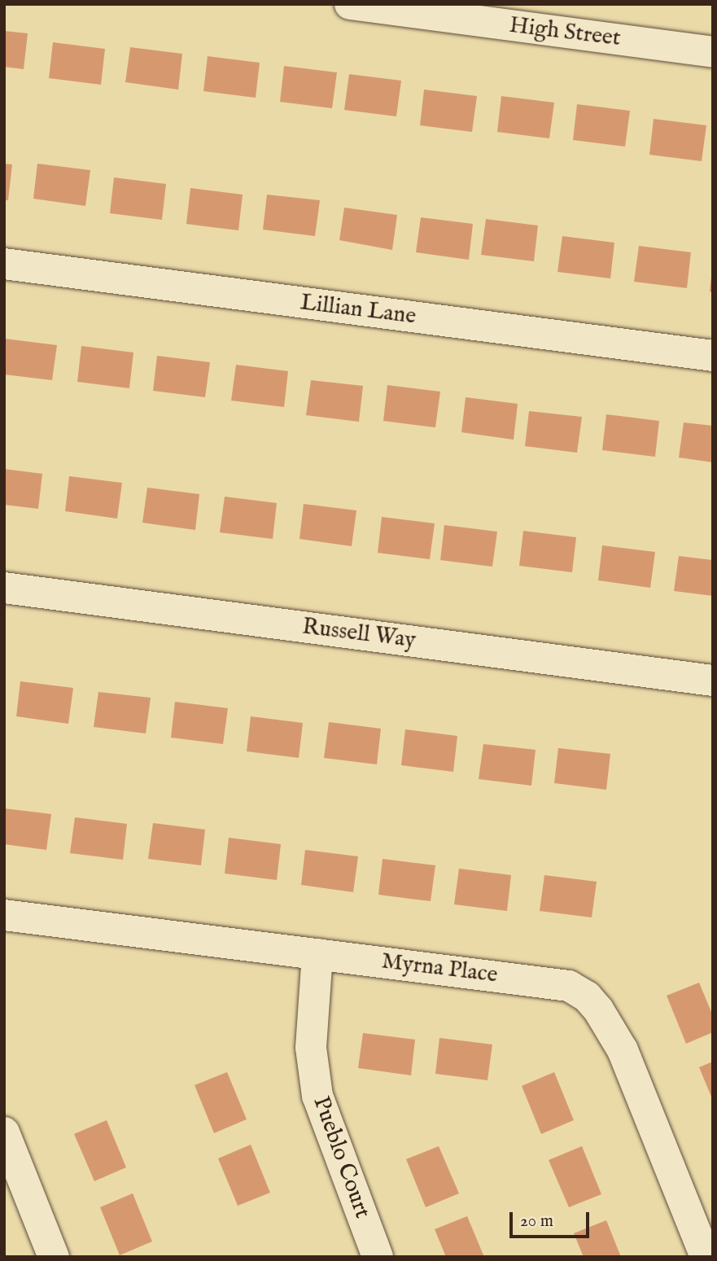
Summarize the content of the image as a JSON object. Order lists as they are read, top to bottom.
{
  "streets": {
    "street": [
      "High Street",
      "Lillian Lane",
      "Russell Way",
      "Myrna Place",
      "Pueblo Court"
    ]
  },
  "crossings": [
    ["Myrna Place", "Pueblo Court"]
  ],
  "scale_bar": "20 m"
}
